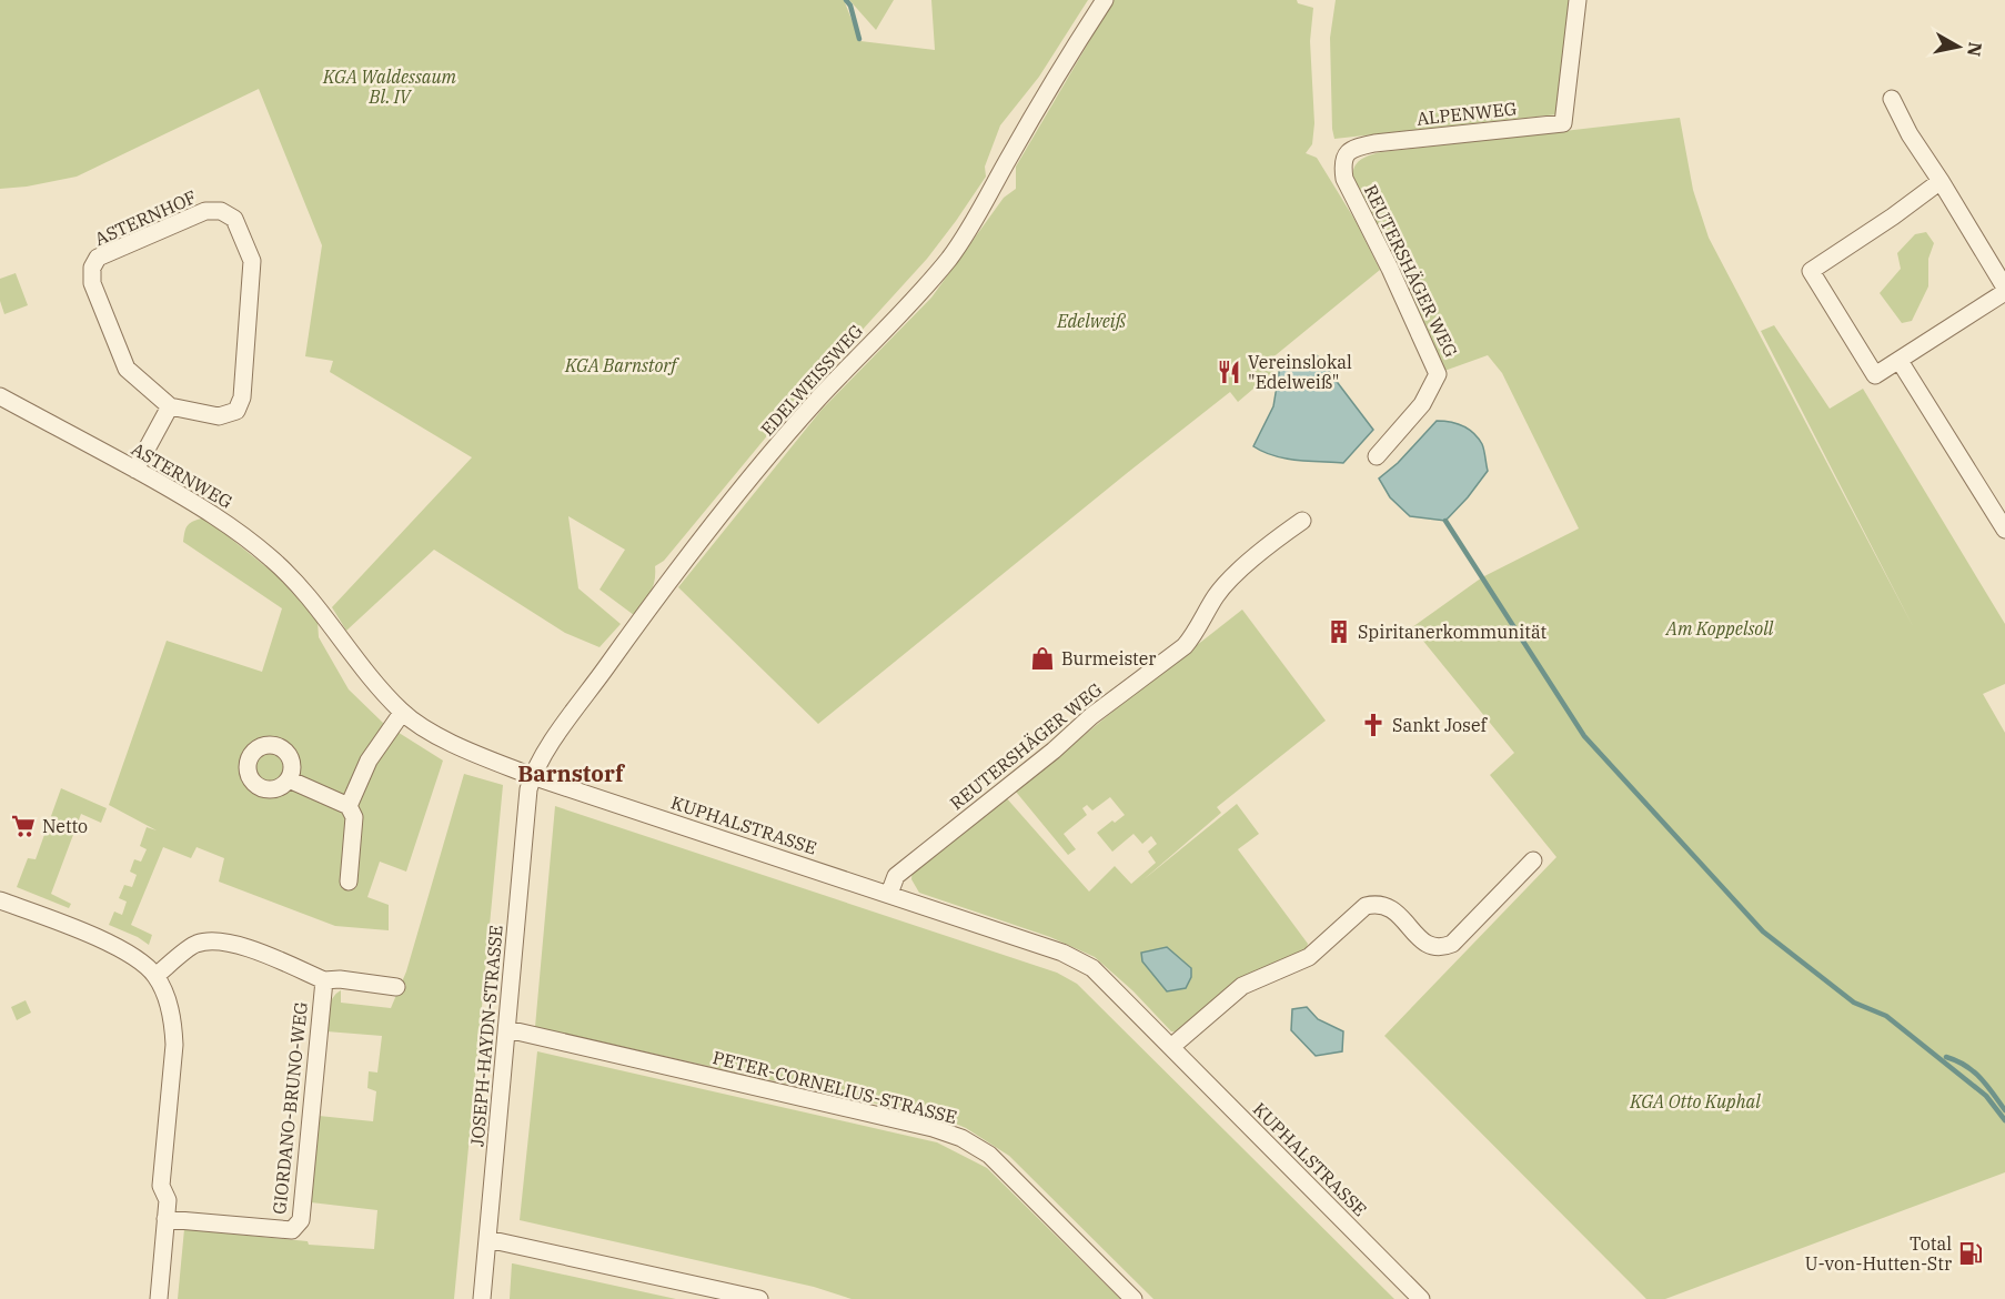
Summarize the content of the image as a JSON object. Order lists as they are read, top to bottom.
{
  "streets": {
    "street": [
      "ALPENWEG",
      "ASTERNHOF",
      "REUTERSHÄGER WEG",
      "EDELWEISSWEG",
      "ASTERNWEG",
      "KUPHALSTRASSE",
      "JOSEPH-HAYDN-STRASSE",
      "PETER-CORNELIUS-STRASSE",
      "GIORDANO-BRUNO-WEG"
    ]
  },
  "crossings": [
    ["ALPENWEG", "REUTERSHÄGER WEG"],
    ["REUTERSHÄGER WEG", "KUPHALSTRASSE"],
    ["EDELWEISSWEG", "KUPHALSTRASSE"],
    ["EDELWEISSWEG", "JOSEPH-HAYDN-STRASSE"],
    ["ASTERNWEG", "KUPHALSTRASSE"],
    ["KUPHALSTRASSE", "JOSEPH-HAYDN-STRASSE"],
    ["JOSEPH-HAYDN-STRASSE", "PETER-CORNELIUS-STRASSE"]
  ],
  "districts": ["Barnstorf"],
  "parks": [
    "KGA Waldessaum Bl. IV",
    "Edelweiß",
    "KGA Barnstorf",
    "Am Koppelsoll",
    "KGA Otto Kuphal"
  ],
  "places": {
    "restaurant": ["Vereinslokal \"Edelweiß\""],
    "building": ["Spiritanerkommunität"],
    "shop": ["Burmeister"],
    "church": ["Sankt Josef"],
    "supermarket": ["Netto"],
    "fuel station": ["Total U-von-Hutten-Str"]
  },
  "north": "right"
}
